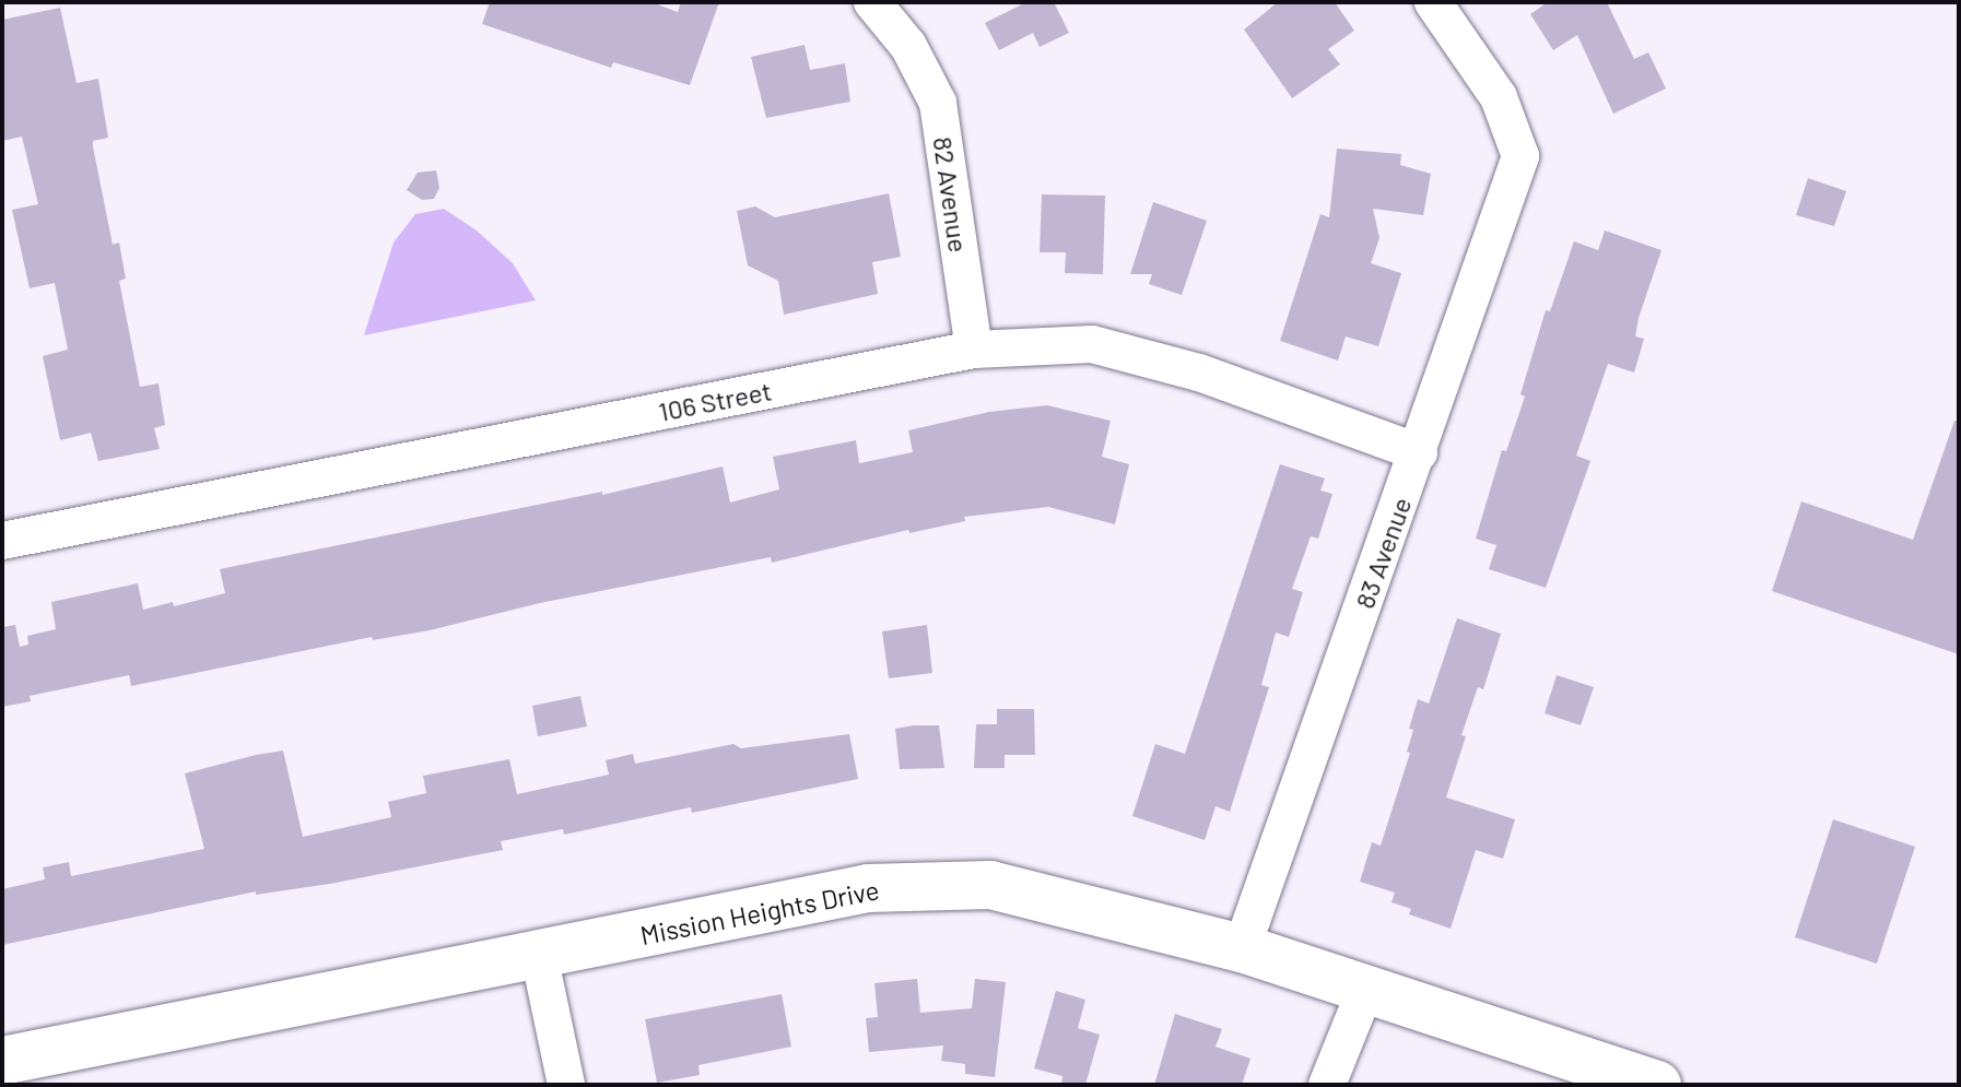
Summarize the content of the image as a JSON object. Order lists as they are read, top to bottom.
{
  "streets": {
    "street": [
      "82 Avenue",
      "106 Street",
      "83 Avenue",
      "Mission Heights Drive"
    ]
  },
  "crossings": [
    ["82 Avenue", "106 Street"],
    ["106 Street", "83 Avenue"],
    ["83 Avenue", "Mission Heights Drive"]
  ]
}
